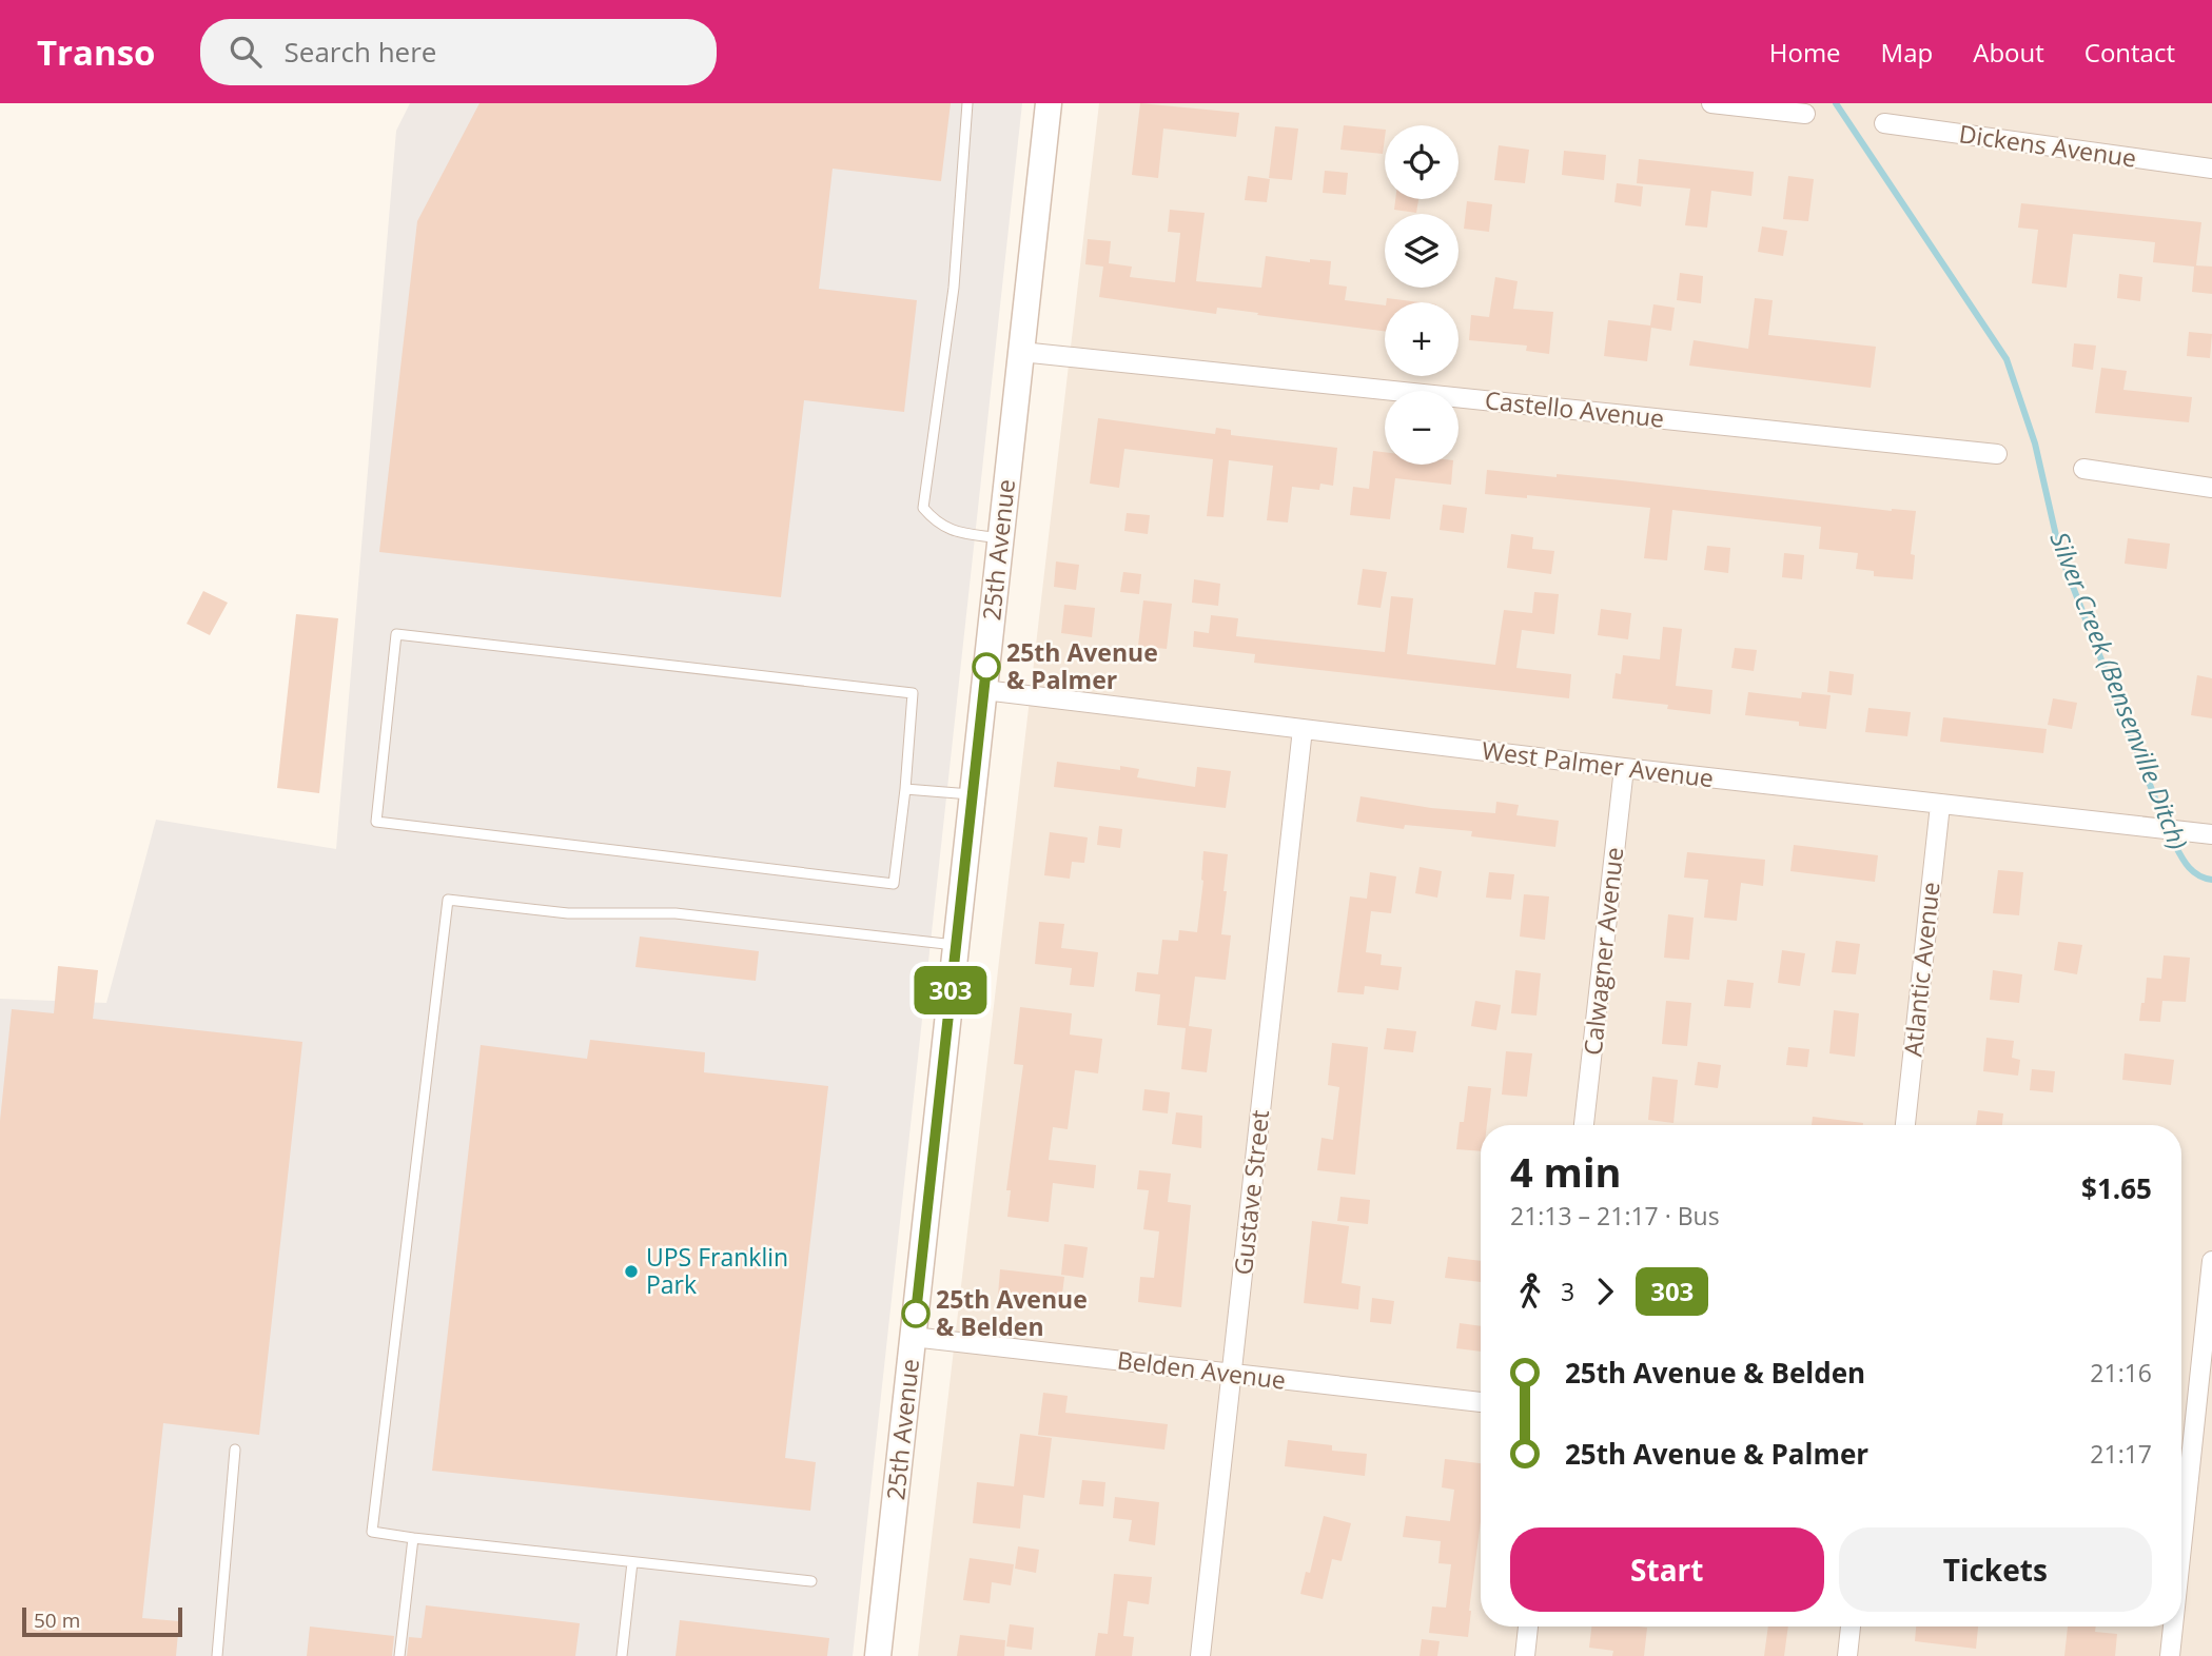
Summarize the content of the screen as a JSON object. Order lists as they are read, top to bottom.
{
  "streets": {
    "main road": ["25th Avenue"],
    "street": [
      "Dickens Avenue",
      "Castello Avenue",
      "West Palmer Avenue",
      "Calwagner Avenue",
      "Atlantic Avenue",
      "Gustave Street",
      "Belden Avenue"
    ]
  },
  "crossings": [
    ["Castello Avenue", "25th Avenue"],
    ["25th Avenue", "West Palmer Avenue"],
    ["25th Avenue", "Belden Avenue"],
    ["West Palmer Avenue", "Calwagner Avenue"],
    ["West Palmer Avenue", "Atlantic Avenue"],
    ["West Palmer Avenue", "Gustave Street"],
    ["Gustave Street", "Belden Avenue"]
  ],
  "water": ["Silver Creek (Bensenville Ditch)"],
  "places": ["25th Avenue & Palmer", "UPS Franklin Park", "25th Avenue & Belden"],
  "lines": ["bus line 303"],
  "scale_bar": "50 m",
  "page": {
    "header": "Transo",
    "search": "Search here",
    "nav": [
      "Home",
      "Map",
      "About",
      "Contact"
    ],
    "on_map": "303",
    "map_buttons": ["+", "−"],
    "heading": ["4 min", "21:13 – 21:17 · Bus", "$1.65"],
    "legs": ["3", "303"],
    "list": [
      {
        "name": "25th Avenue & Belden",
        "value": "21:16"
      },
      {
        "name": "25th Avenue & Palmer",
        "value": "21:17"
      }
    ],
    "buttons": ["Start", "Tickets"],
    "scale": "50 m"
  }
}
